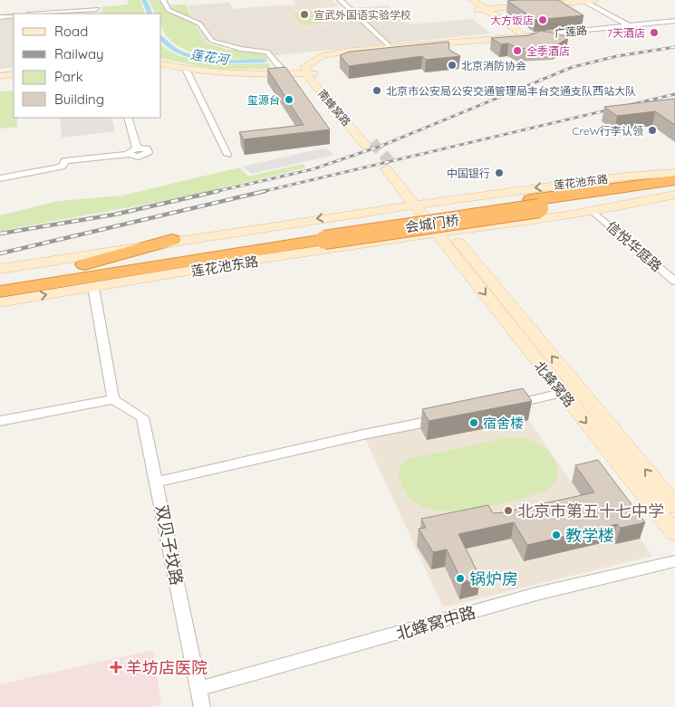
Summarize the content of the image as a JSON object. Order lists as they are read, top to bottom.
{
  "streets": {
    "highway": ["莲花池东路", "会城门桥"],
    "street": [
      "广莲路",
      "南蜂窝路",
      "信悦华庭路",
      "北蜂窝路",
      "双贝子坟路",
      "北蜂窝中路"
    ]
  },
  "crossings": [
    ["广莲路", "南蜂窝路"],
    ["莲花池东路", "会城门桥"],
    ["莲花池东路", "北蜂窝路"],
    ["双贝子坟路", "北蜂窝中路"]
  ],
  "water": ["莲花河"],
  "places": {
    "other": [
      "宣武外国语实验学校",
      "大方饭店",
      "7天酒店",
      "全季酒店",
      "北京消防协会",
      "北京市公安局公安交通管理局丰台交通支队西站大队",
      "玺源台",
      "CreW行李认领",
      "中国银行",
      "宿舍楼",
      "北京市第五十七中学",
      "教学楼",
      "锅炉房"
    ],
    "health": ["羊坊店医院"]
  },
  "legend": [
    "Road",
    "Railway",
    "Park",
    "Building"
  ]
}
